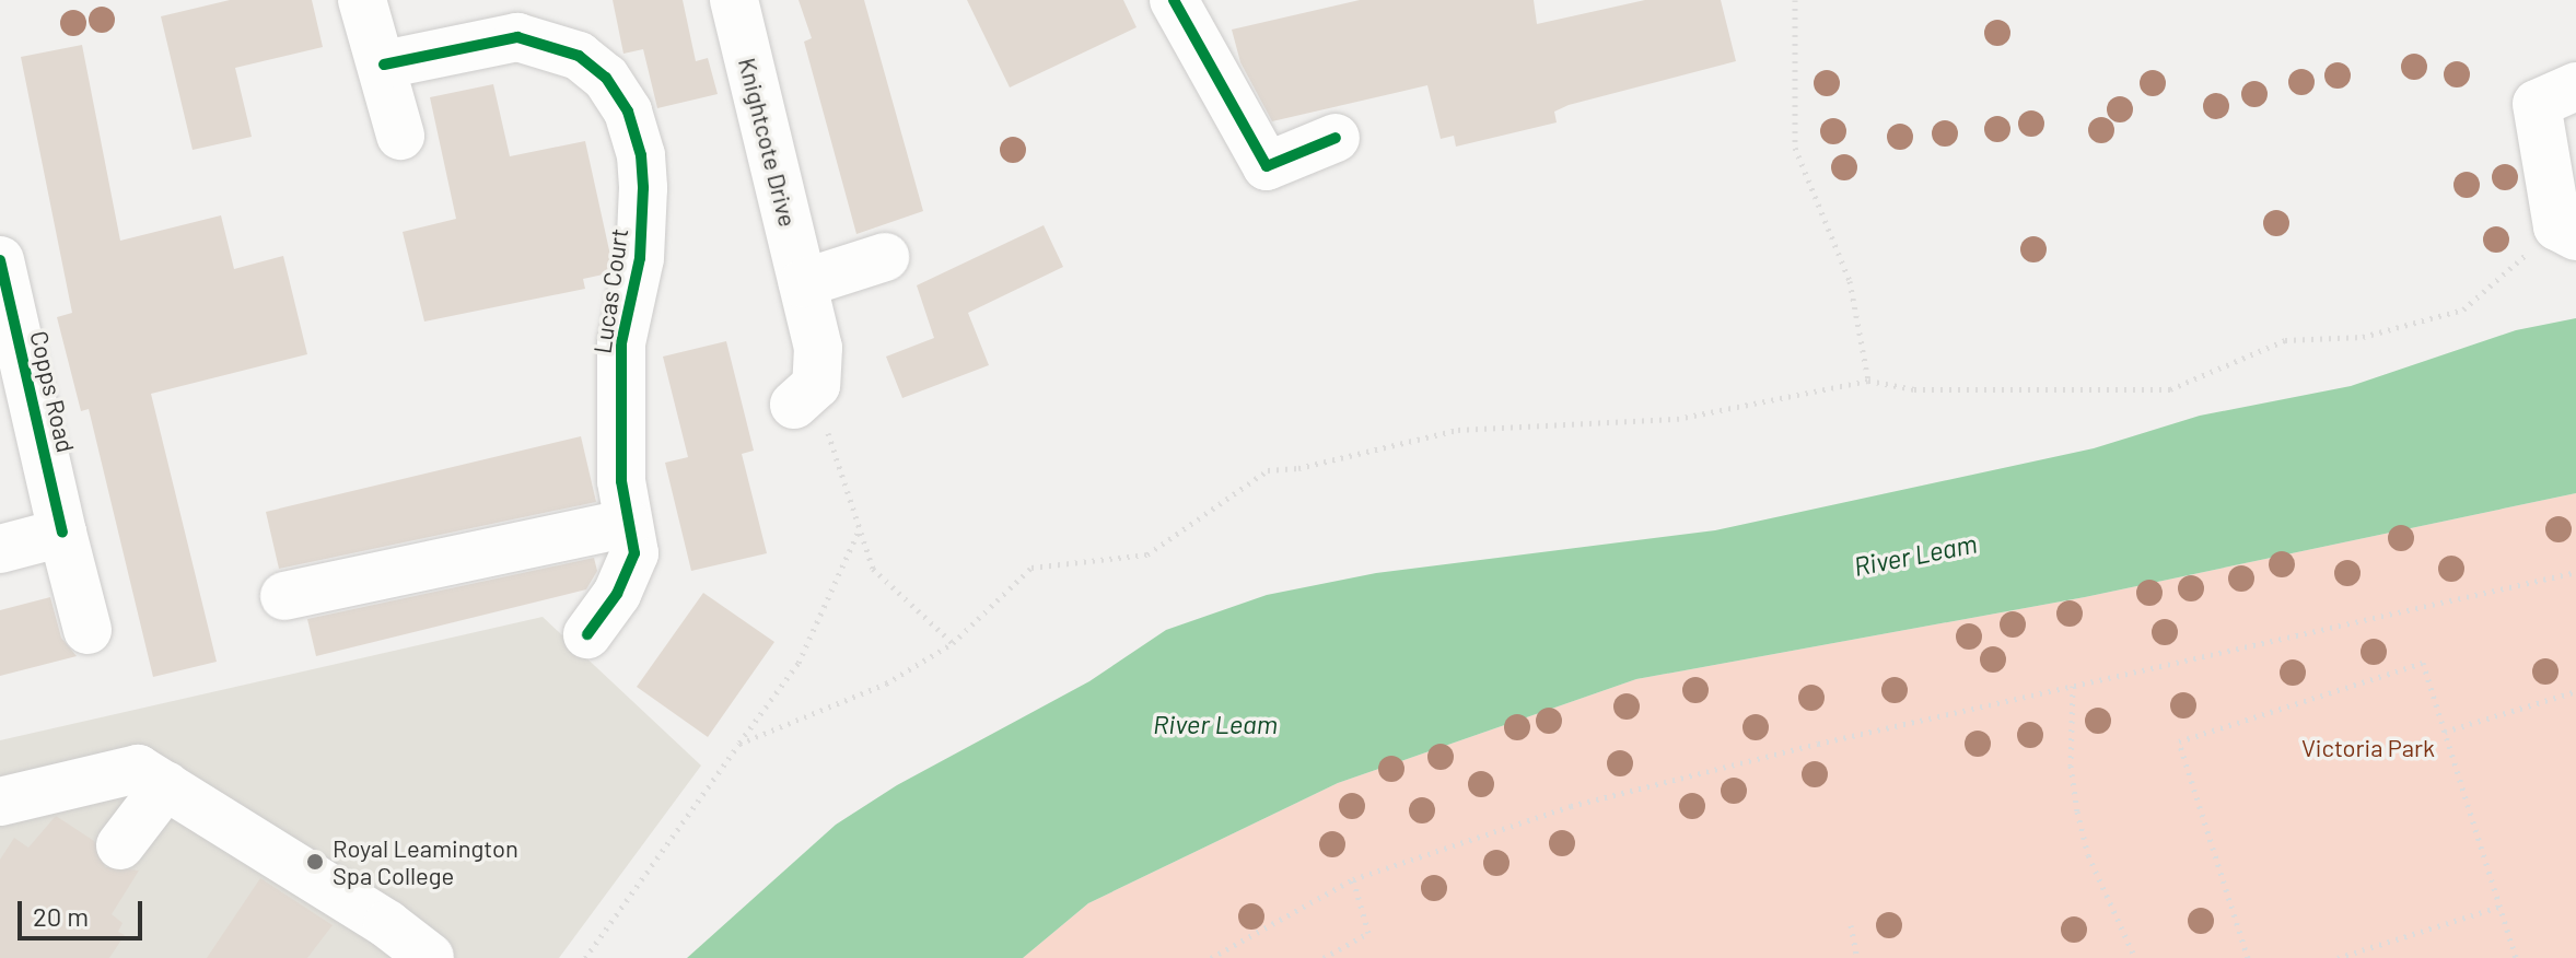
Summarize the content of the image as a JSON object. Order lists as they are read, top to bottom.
{
  "streets": {
    "street": ["Knightcote Drive", "Lucas Court", "Copps Road"]
  },
  "water": ["River Leam"],
  "parks": ["Victoria Park"],
  "places": ["Royal Leamington Spa College"],
  "scale_bar": "20 m"
}
